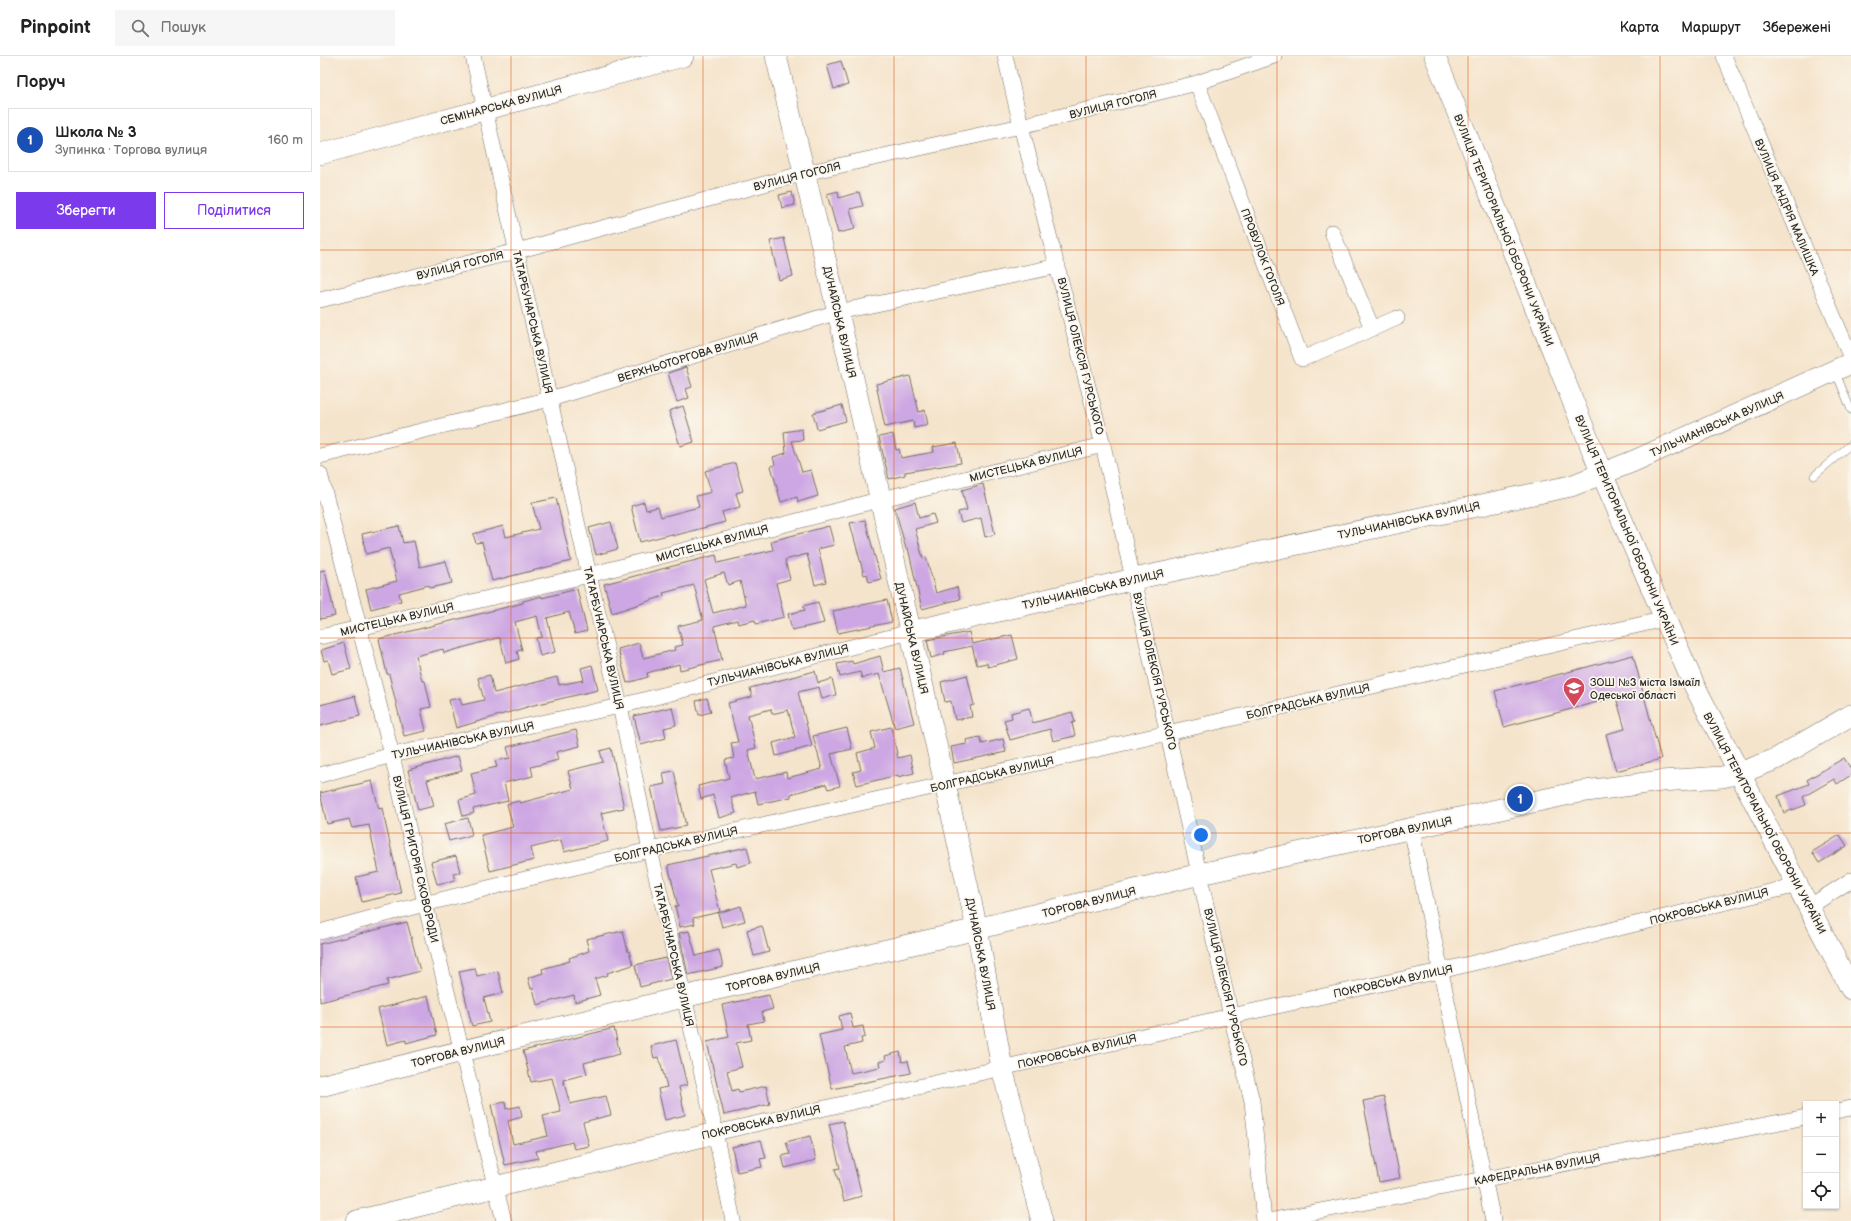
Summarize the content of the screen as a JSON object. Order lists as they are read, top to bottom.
{
  "streets": {
    "main road": [
      "СЕМІНАРСЬКА ВУЛИЦЯ",
      "ВУЛИЦЯ ТЕРИТОРІАЛЬНОЇ ОБОРОНИ УКРАЇНИ",
      "ДУНАЙСЬКА ВУЛИЦЯ",
      "ТУЛЬЧИАНІВСЬКА ВУЛИЦЯ",
      "ТОРГОВА ВУЛИЦЯ",
      "ПОКРОВСЬКА ВУЛИЦЯ"
    ],
    "street": [
      "ВУЛИЦЯ ГОГОЛЯ",
      "ВУЛИЦЯ АНДРІЯ МАЛИШКА",
      "ПРОВУЛОК ГОГОЛЯ",
      "ТАТАРБУНАРСЬКА ВУЛИЦЯ",
      "ВУЛИЦЯ ОЛЕКСІЯ ГУРСЬКОГО",
      "ВЕРХНЬОТОРГОВА ВУЛИЦЯ",
      "МИСТЕЦЬКА ВУЛИЦЯ",
      "БОЛГРАДСЬКА ВУЛИЦЯ",
      "ВУЛИЦЯ ГРИГОРІЯ СКОВОРОДИ",
      "КАФЕДРАЛЬНА ВУЛИЦЯ"
    ]
  },
  "crossings": [
    ["ВУЛИЦЯ ГОГОЛЯ", "ПРОВУЛОК ГОГОЛЯ"],
    ["ВУЛИЦЯ ГОГОЛЯ", "ТАТАРБУНАРСЬКА ВУЛИЦЯ"],
    ["ВУЛИЦЯ ГОГОЛЯ", "ДУНАЙСЬКА ВУЛИЦЯ"],
    ["ВУЛИЦЯ ГОГОЛЯ", "ВУЛИЦЯ ОЛЕКСІЯ ГУРСЬКОГО"],
    ["СЕМІНАРСЬКА ВУЛИЦЯ", "ТАТАРБУНАРСЬКА ВУЛИЦЯ"],
    ["ВУЛИЦЯ ТЕРИТОРІАЛЬНОЇ ОБОРОНИ УКРАЇНИ", "ТУЛЬЧИАНІВСЬКА ВУЛИЦЯ"],
    ["ВУЛИЦЯ ТЕРИТОРІАЛЬНОЇ ОБОРОНИ УКРАЇНИ", "БОЛГРАДСЬКА ВУЛИЦЯ"],
    ["ВУЛИЦЯ ТЕРИТОРІАЛЬНОЇ ОБОРОНИ УКРАЇНИ", "ТОРГОВА ВУЛИЦЯ"],
    ["ВУЛИЦЯ ТЕРИТОРІАЛЬНОЇ ОБОРОНИ УКРАЇНИ", "ПОКРОВСЬКА ВУЛИЦЯ"],
    ["ТАТАРБУНАРСЬКА ВУЛИЦЯ", "ВЕРХНЬОТОРГОВА ВУЛИЦЯ"],
    ["ТАТАРБУНАРСЬКА ВУЛИЦЯ", "ТУЛЬЧИАНІВСЬКА ВУЛИЦЯ"],
    ["ТАТАРБУНАРСЬКА ВУЛИЦЯ", "МИСТЕЦЬКА ВУЛИЦЯ"],
    ["ТАТАРБУНАРСЬКА ВУЛИЦЯ", "БОЛГРАДСЬКА ВУЛИЦЯ"],
    ["ТАТАРБУНАРСЬКА ВУЛИЦЯ", "ТОРГОВА ВУЛИЦЯ"],
    ["ТАТАРБУНАРСЬКА ВУЛИЦЯ", "ПОКРОВСЬКА ВУЛИЦЯ"],
    ["ДУНАЙСЬКА ВУЛИЦЯ", "ВЕРХНЬОТОРГОВА ВУЛИЦЯ"],
    ["ДУНАЙСЬКА ВУЛИЦЯ", "ТУЛЬЧИАНІВСЬКА ВУЛИЦЯ"],
    ["ДУНАЙСЬКА ВУЛИЦЯ", "МИСТЕЦЬКА ВУЛИЦЯ"],
    ["ДУНАЙСЬКА ВУЛИЦЯ", "БОЛГРАДСЬКА ВУЛИЦЯ"],
    ["ДУНАЙСЬКА ВУЛИЦЯ", "ТОРГОВА ВУЛИЦЯ"],
    ["ДУНАЙСЬКА ВУЛИЦЯ", "ПОКРОВСЬКА ВУЛИЦЯ"],
    ["ВУЛИЦЯ ОЛЕКСІЯ ГУРСЬКОГО", "ВЕРХНЬОТОРГОВА ВУЛИЦЯ"],
    ["ВУЛИЦЯ ОЛЕКСІЯ ГУРСЬКОГО", "ТУЛЬЧИАНІВСЬКА ВУЛИЦЯ"],
    ["ВУЛИЦЯ ОЛЕКСІЯ ГУРСЬКОГО", "МИСТЕЦЬКА ВУЛИЦЯ"],
    ["ВУЛИЦЯ ОЛЕКСІЯ ГУРСЬКОГО", "БОЛГРАДСЬКА ВУЛИЦЯ"],
    ["ВУЛИЦЯ ОЛЕКСІЯ ГУРСЬКОГО", "ТОРГОВА ВУЛИЦЯ"],
    ["ВУЛИЦЯ ОЛЕКСІЯ ГУРСЬКОГО", "ПОКРОВСЬКА ВУЛИЦЯ"],
    ["ТУЛЬЧИАНІВСЬКА ВУЛИЦЯ", "ВУЛИЦЯ ГРИГОРІЯ СКОВОРОДИ"],
    ["МИСТЕЦЬКА ВУЛИЦЯ", "ВУЛИЦЯ ГРИГОРІЯ СКОВОРОДИ"],
    ["БОЛГРАДСЬКА ВУЛИЦЯ", "ВУЛИЦЯ ГРИГОРІЯ СКОВОРОДИ"],
    ["ТОРГОВА ВУЛИЦЯ", "ВУЛИЦЯ ГРИГОРІЯ СКОВОРОДИ"],
    ["ВУЛИЦЯ ГРИГОРІЯ СКОВОРОДИ", "ПОКРОВСЬКА ВУЛИЦЯ"]
  ],
  "places": {
    "school or university": ["ЗОШ №3 міста Ізмаїл Одеської області"]
  },
  "page": {
    "header": "Pinpoint",
    "search": "Пошук",
    "nav": ["Карта", "Маршрут", "Збережені"],
    "heading": "Поруч",
    "list": [
      {
        "mark": "1",
        "name": "Школа № 3",
        "note": "Зупинка · Торгова вулиця",
        "value": "160 m"
      }
    ],
    "buttons": ["Зберегти", "Поділитися"],
    "pins": "1",
    "map_buttons": ["+", "−"]
  }
}
